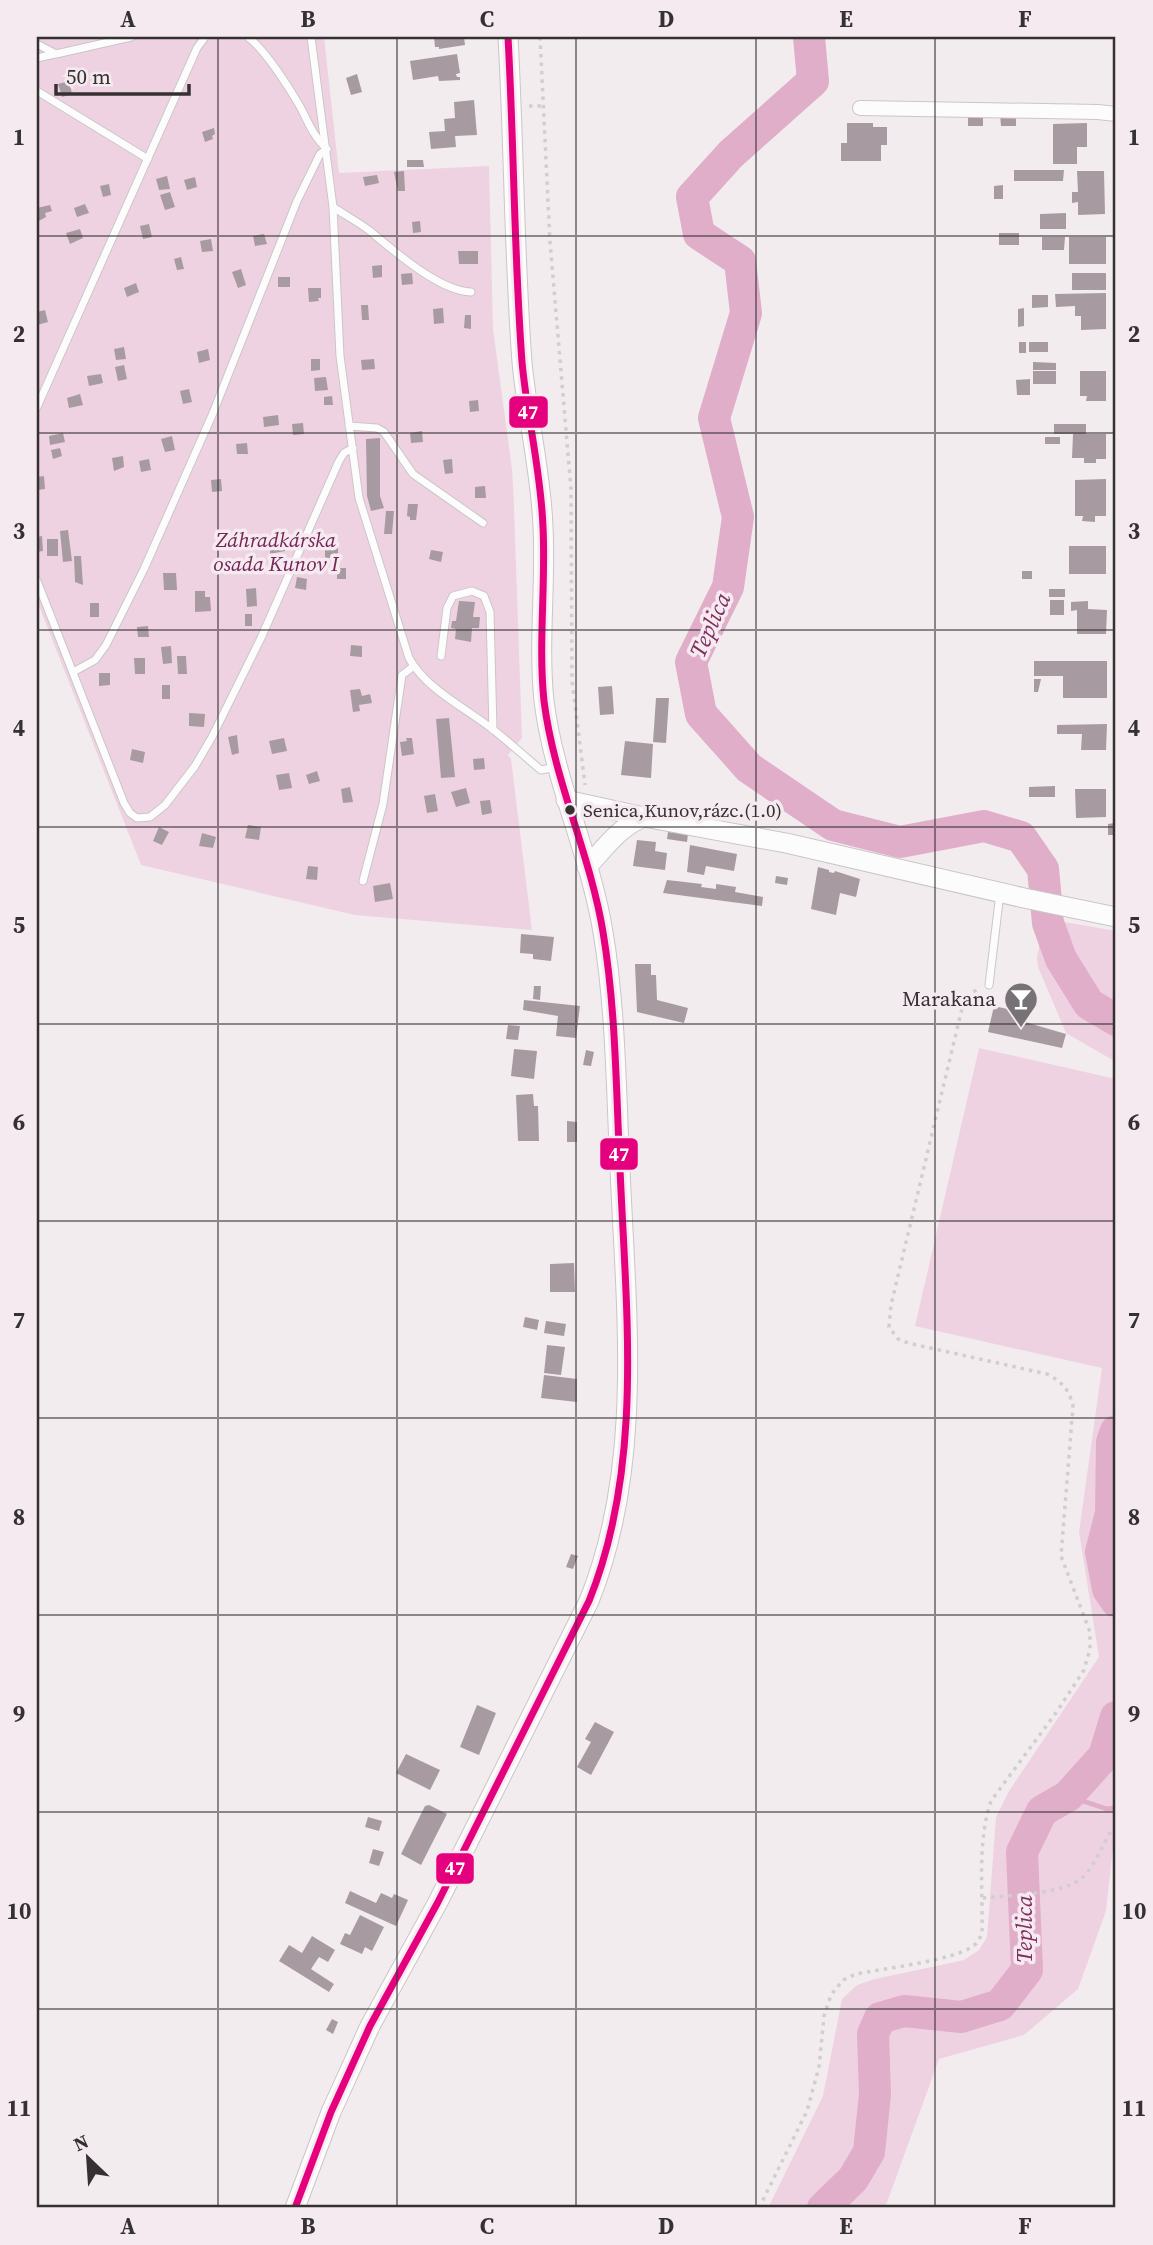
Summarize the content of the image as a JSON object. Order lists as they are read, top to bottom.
{
  "water": ["Teplica"],
  "parks": ["Záhradkárska osada Kunov I"],
  "places": {
    "other": ["Senica,Kunov,rázc.(1.0)"],
    "bar": ["Marakana"]
  },
  "lines": ["transit line 47"],
  "scale_bar": "50 m",
  "north": "top left",
  "grid": {
    "columns": [
      "A",
      "B",
      "C",
      "D",
      "E",
      "F"
    ],
    "rows": [
      "1",
      "2",
      "3",
      "4",
      "5",
      "6",
      "7",
      "8",
      "9",
      "10",
      "11"
    ]
  }
}
